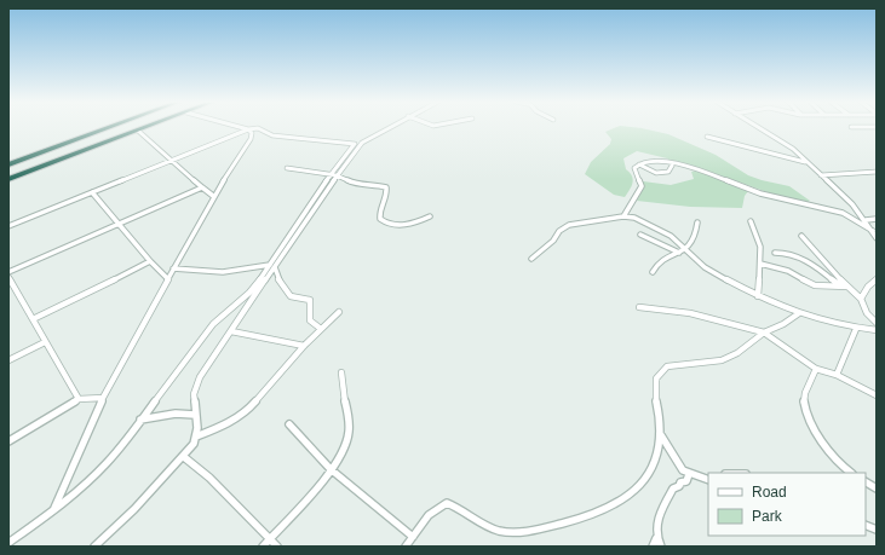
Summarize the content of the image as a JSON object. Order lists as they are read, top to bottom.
{
  "legend": ["Road", "Park"]
}
